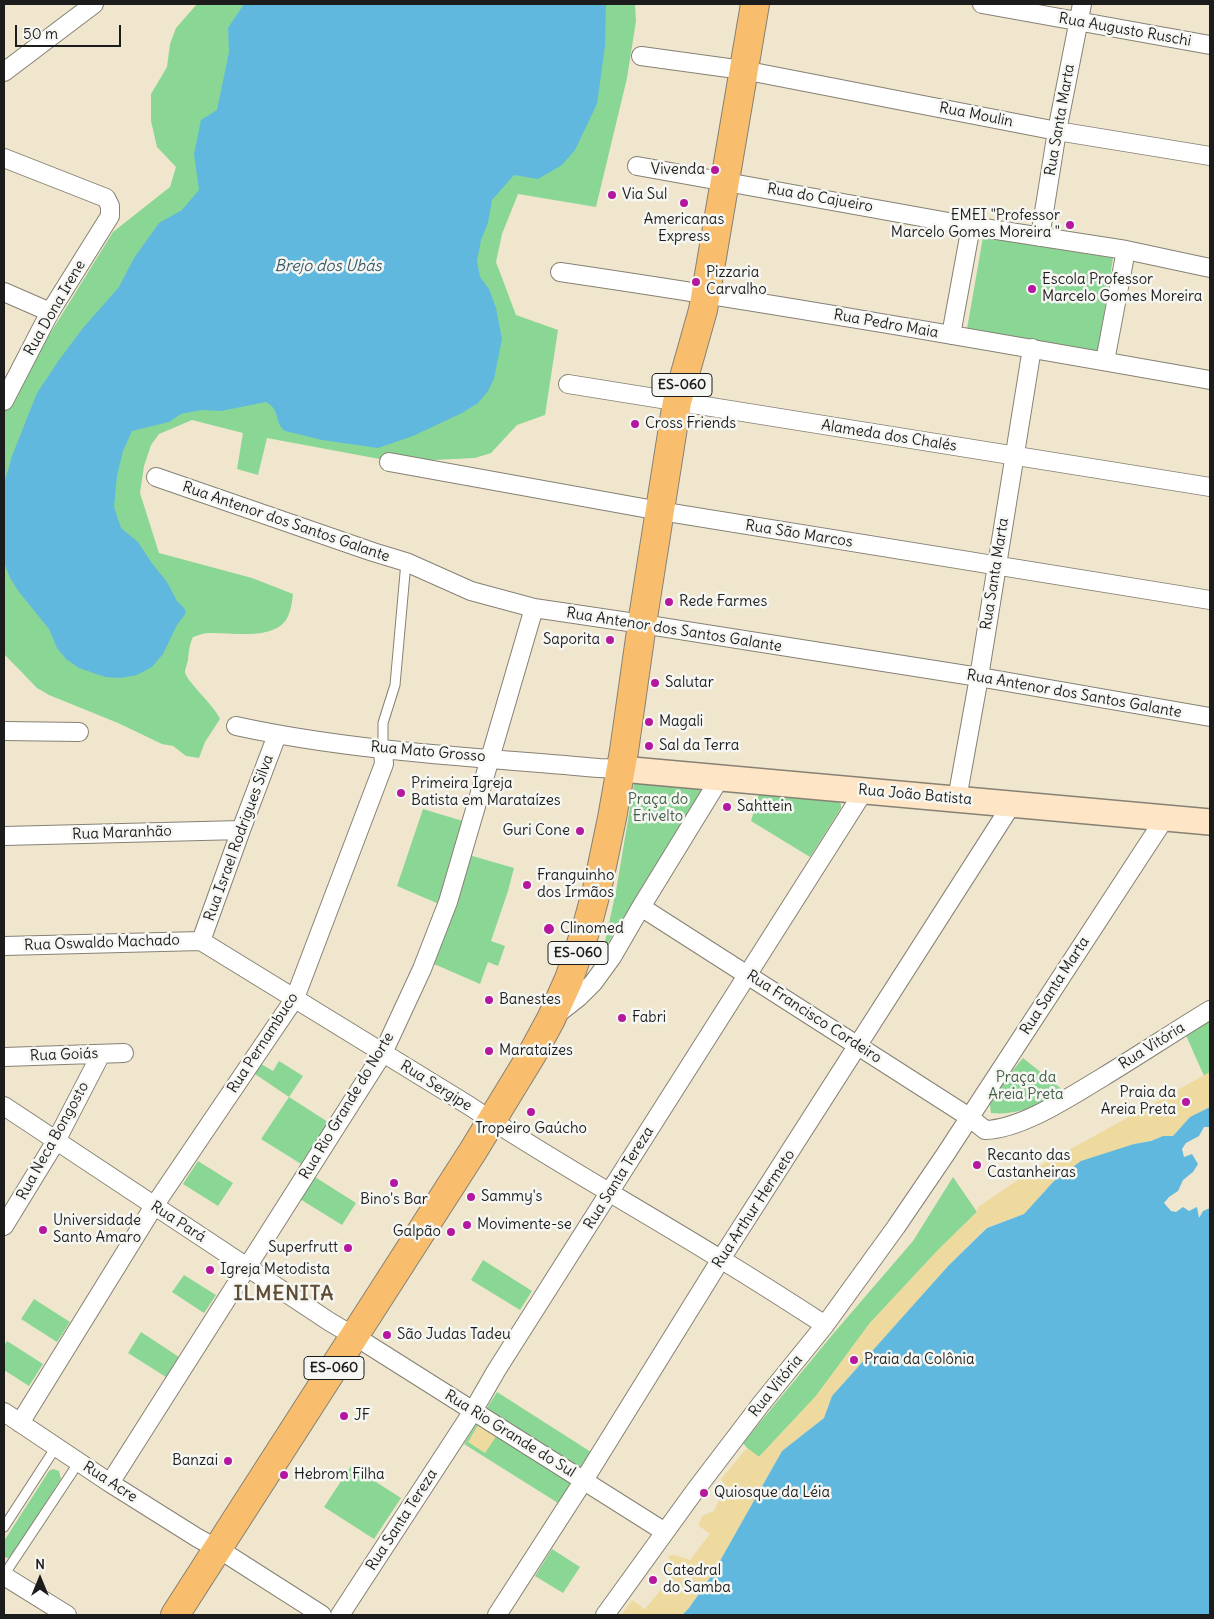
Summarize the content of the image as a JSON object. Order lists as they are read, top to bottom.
{
  "streets": {
    "main road": ["ES-060"],
    "street": [
      "Rua Augusto Ruschi",
      "Rua Moulin",
      "Rua Santa Marta",
      "Rua do Cajueiro",
      "Rua Dona Irene",
      "Rua Pedro Maia",
      "Alameda dos Chalés",
      "Rua Antenor dos Santos Galante",
      "Rua São Marcos",
      "Rua Mato Grosso",
      "Rua João Batista",
      "Rua Maranhão",
      "Rua Israel Rodrigues Silva",
      "Rua Oswaldo Machado",
      "Rua Francisco Cordeiro",
      "Rua Pernambuco",
      "Rua Vitória",
      "Rua Goiás",
      "Rua Sergipe",
      "Rua Rio Grande do Norte",
      "Rua Neca Bongosto",
      "Rua Santa Tereza",
      "Rua Arthur Hermeto",
      "Rua Pará",
      "Rua Rio Grande do Sul",
      "Rua Acre"
    ]
  },
  "crossings": [
    ["Rua Augusto Ruschi", "Rua Santa Marta"],
    ["Rua Moulin", "Rua Santa Marta"],
    ["Rua Moulin", "ES-060"],
    ["Rua Santa Marta", "Rua do Cajueiro"],
    ["Rua Santa Marta", "Rua Pedro Maia"],
    ["Rua Santa Marta", "Alameda dos Chalés"],
    ["Rua Santa Marta", "Rua Antenor dos Santos Galante"],
    ["Rua Santa Marta", "Rua São Marcos"],
    ["Rua Santa Marta", "Rua João Batista"],
    ["Rua Santa Marta", "Rua Francisco Cordeiro"],
    ["Rua Santa Marta", "Rua Vitória"],
    ["Rua do Cajueiro", "ES-060"],
    ["Rua Pedro Maia", "ES-060"],
    ["ES-060", "Alameda dos Chalés"],
    ["ES-060", "Rua Antenor dos Santos Galante"],
    ["ES-060", "Rua São Marcos"],
    ["ES-060", "Rua Mato Grosso"],
    ["ES-060", "Rua João Batista"],
    ["ES-060", "Rua Sergipe"],
    ["ES-060", "Rua Pará"],
    ["ES-060", "Rua Rio Grande do Sul"],
    ["ES-060", "Rua Acre"],
    ["Rua Antenor dos Santos Galante", "Rua Pernambuco"],
    ["Rua Antenor dos Santos Galante", "Rua Rio Grande do Norte"],
    ["Rua Mato Grosso", "Rua João Batista"],
    ["Rua Mato Grosso", "Rua Israel Rodrigues Silva"],
    ["Rua Mato Grosso", "Rua Pernambuco"],
    ["Rua Mato Grosso", "Rua Rio Grande do Norte"],
    ["Rua João Batista", "Rua Santa Tereza"],
    ["Rua João Batista", "Rua Arthur Hermeto"],
    ["Rua Maranhão", "Rua Israel Rodrigues Silva"],
    ["Rua Israel Rodrigues Silva", "Rua Oswaldo Machado"],
    ["Rua Israel Rodrigues Silva", "Rua Sergipe"],
    ["Rua Oswaldo Machado", "Rua Sergipe"],
    ["Rua Francisco Cordeiro", "Rua Vitória"],
    ["Rua Francisco Cordeiro", "Rua Santa Tereza"],
    ["Rua Francisco Cordeiro", "Rua Arthur Hermeto"],
    ["Rua Pernambuco", "Rua Sergipe"],
    ["Rua Pernambuco", "Rua Pará"],
    ["Rua Pernambuco", "Rua Acre"],
    ["Rua Vitória", "Rua Sergipe"],
    ["Rua Vitória", "Rua Rio Grande do Sul"],
    ["Rua Goiás", "Rua Neca Bongosto"],
    ["Rua Sergipe", "Rua Rio Grande do Norte"],
    ["Rua Sergipe", "Rua Santa Tereza"],
    ["Rua Sergipe", "Rua Arthur Hermeto"],
    ["Rua Rio Grande do Norte", "Rua Pará"],
    ["Rua Rio Grande do Norte", "Rua Acre"],
    ["Rua Neca Bongosto", "Rua Pará"],
    ["Rua Santa Tereza", "Rua Rio Grande do Sul"],
    ["Rua Arthur Hermeto", "Rua Rio Grande do Sul"],
    ["Rua Pará", "Rua Rio Grande do Sul"]
  ],
  "districts": ["ILMENITA"],
  "water": ["Brejo dos Ubás"],
  "parks": ["Praça do Erivelto", "Praça da Areia Preta"],
  "places": [
    "Vivenda",
    "Via Sul",
    "Americanas Express",
    "EMEI \"Professor Marcelo Gomes Moreira \"",
    "Pizzaria Carvalho",
    "Escola Professor Marcelo Gomes Moreira",
    "Cross Friends",
    "Rede Farmes",
    "Saporita",
    "Salutar",
    "Magali",
    "Sal da Terra",
    "Primeira Igreja Batista em Marataízes",
    "Sahttein",
    "Guri Cone",
    "Franguinho dos Irmãos",
    "Clinomed",
    "Banestes",
    "Fabri",
    "Marataízes",
    "Praia da Areia Preta",
    "Tropeiro Gaúcho",
    "Recanto das Castanheiras",
    "Bino's Bar",
    "Sammy's",
    "Movimente-se",
    "Universidade Santo Amaro",
    "Galpão",
    "Superfrutt",
    "Igreja Metodista",
    "São Judas Tadeu",
    "Praia da Colônia",
    "JF",
    "Banzai",
    "Hebrom Filha",
    "Quiosque da Léia",
    "Catedral do Samba"
  ],
  "scale_bar": "50 m",
  "north": "top"
}
